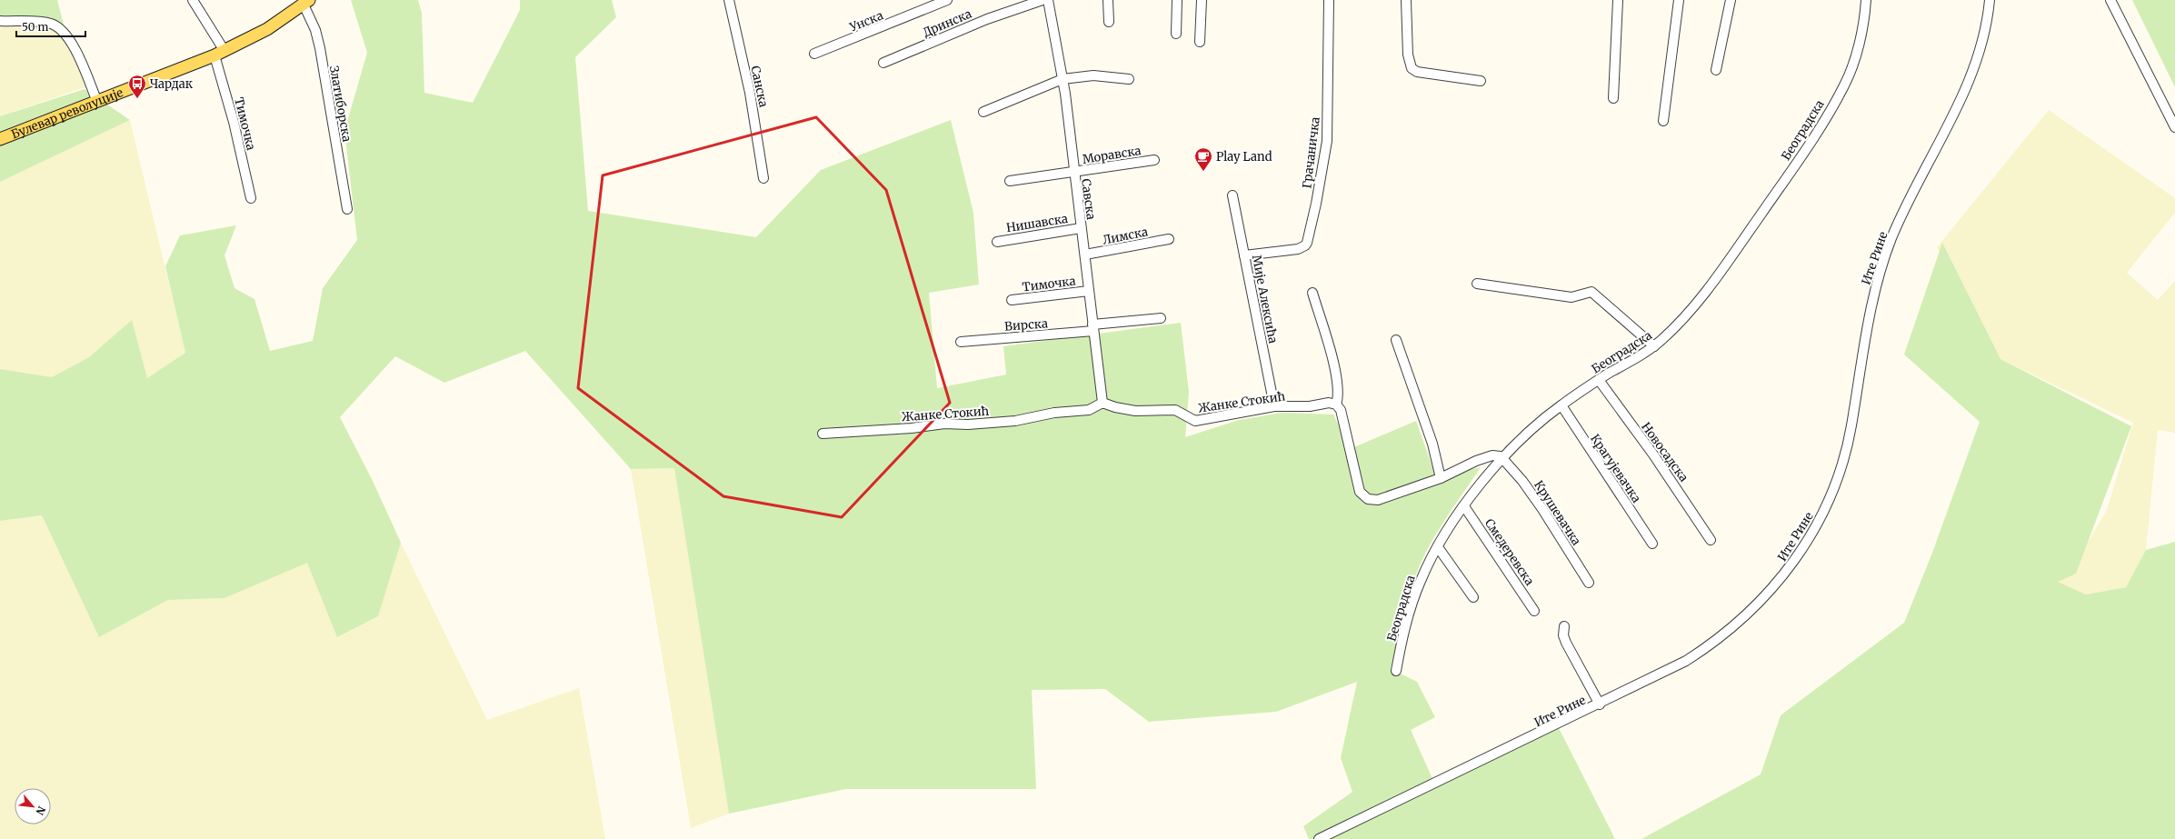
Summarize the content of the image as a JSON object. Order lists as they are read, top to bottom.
{
  "streets": {
    "main road": ["Булевар револуције"],
    "street": [
      "Унска",
      "Дринска",
      "Санска",
      "Златиборска",
      "Тимочка",
      "Београдска",
      "Грачаничка",
      "Моравска",
      "Савска",
      "Нишавска",
      "Лимска",
      "Ите Рине",
      "Мије Алексића",
      "Вирска",
      "Жанке Стокић",
      "Новосадска",
      "Крагујевачка",
      "Крушевачка",
      "Смедеревска"
    ]
  },
  "crossings": [
    ["Златиборска", "Булевар револуције"],
    ["Булевар револуције", "Тимочка"],
    ["Тимочка", "Савска"],
    ["Београдска", "Новосадска"],
    ["Београдска", "Крагујевачка"],
    ["Београдска", "Крушевачка"],
    ["Београдска", "Смедеревска"],
    ["Грачаничка", "Мије Алексића"],
    ["Моравска", "Савска"],
    ["Савска", "Нишавска"],
    ["Савска", "Лимска"],
    ["Савска", "Вирска"],
    ["Савска", "Жанке Стокић"],
    ["Мије Алексића", "Жанке Стокић"]
  ],
  "places": {
    "bus stop": ["Чардак"],
    "cafe": ["Play Land"]
  },
  "scale_bar": "50 m",
  "north": "bottom right"
}
